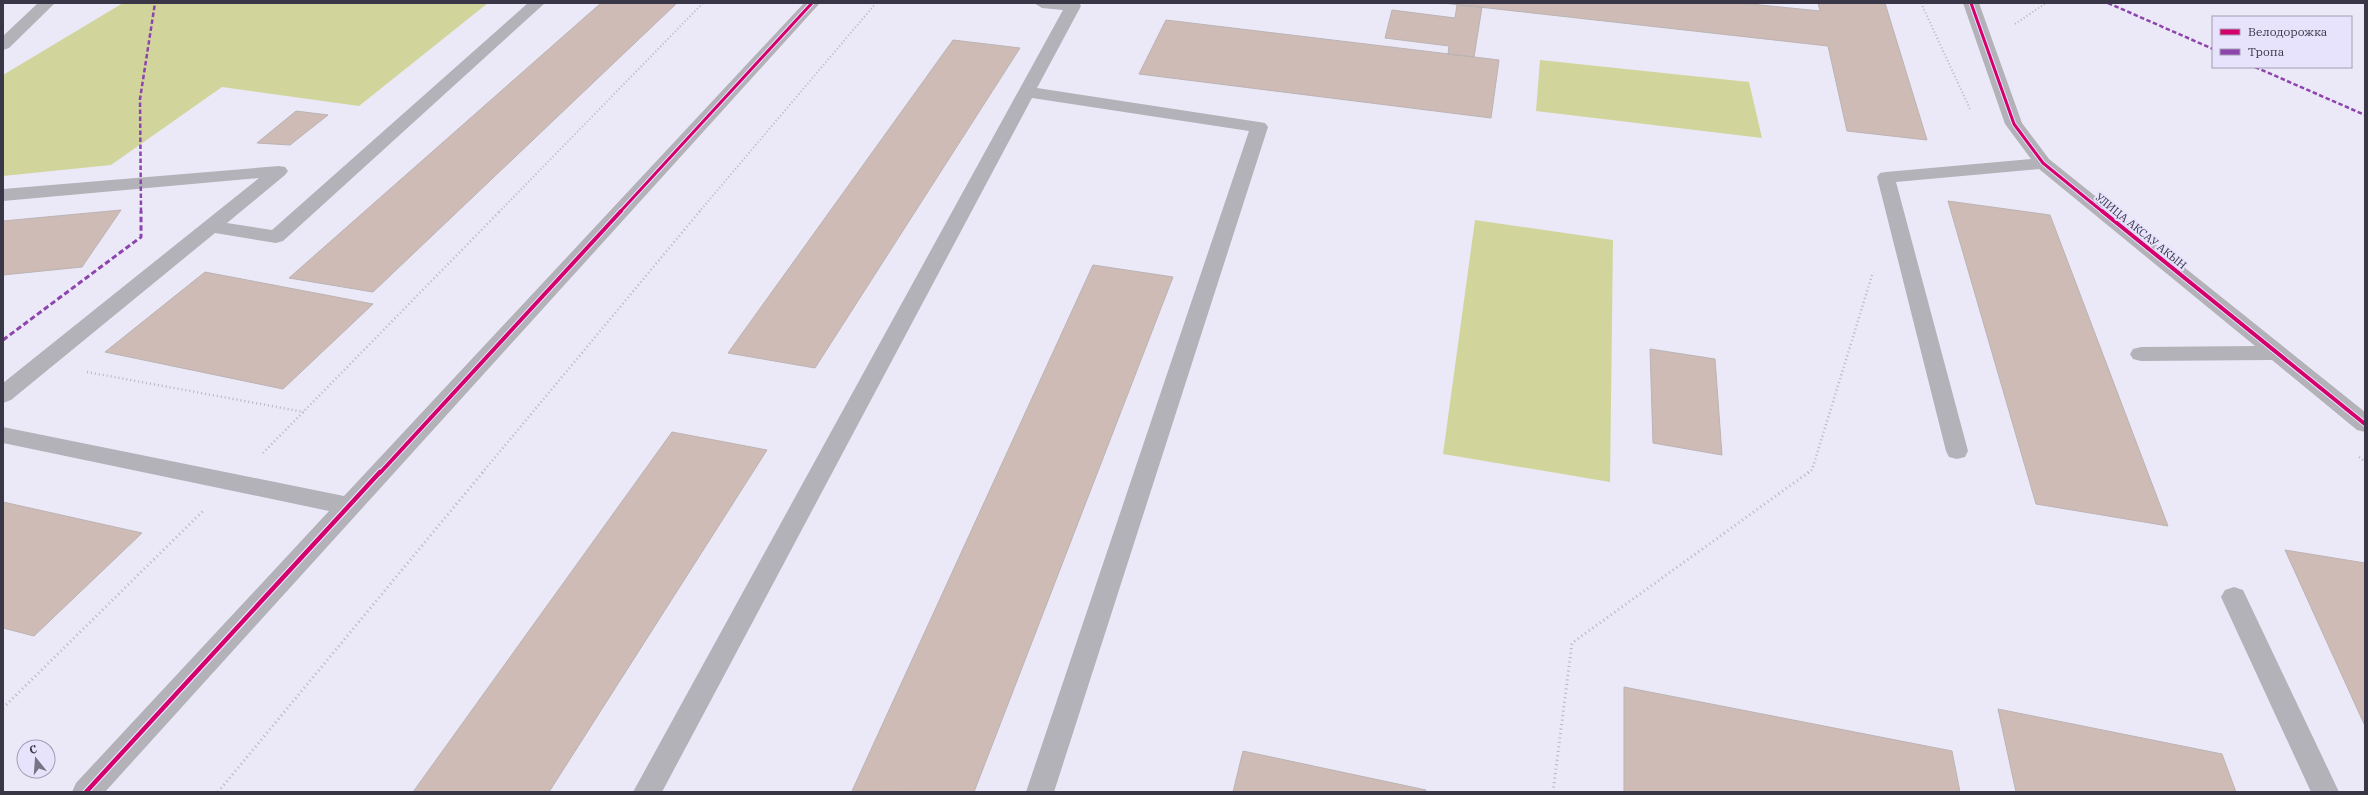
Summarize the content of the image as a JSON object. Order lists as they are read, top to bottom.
{
  "streets": {
    "street": ["УЛИЦА АКСАУ АКЫН"]
  },
  "legend": ["Велодорожка", "Тропа"],
  "north": "top"
}
